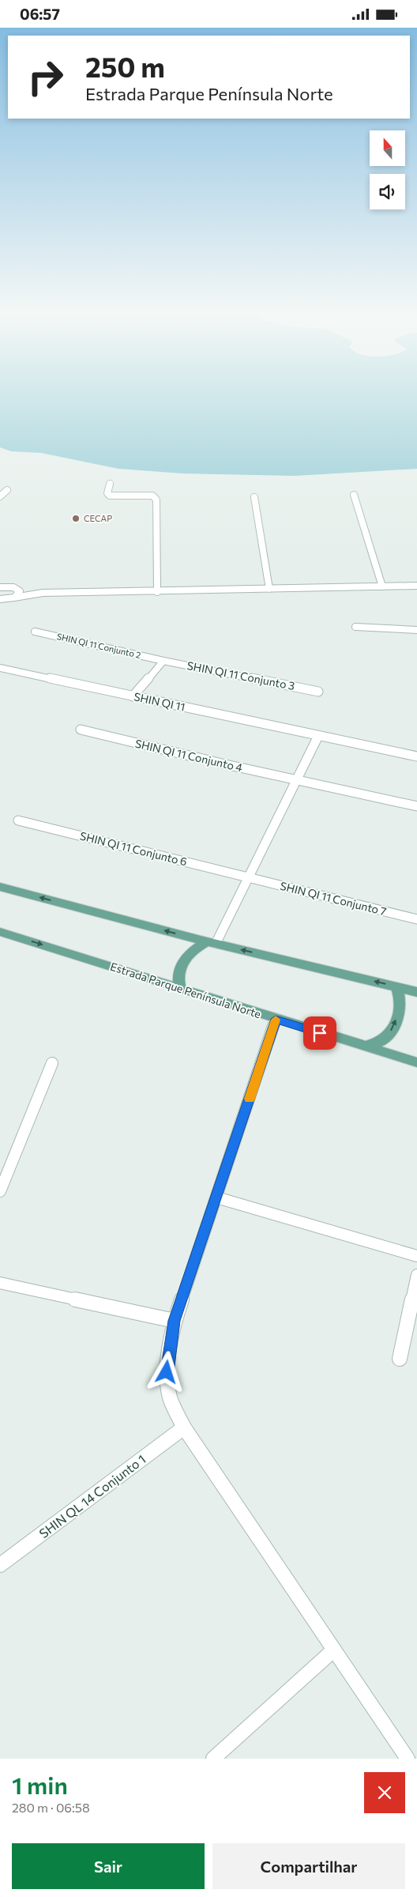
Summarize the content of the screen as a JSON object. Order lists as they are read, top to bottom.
{
  "streets": {
    "main road": ["Estrada Parque Península Norte"],
    "street": [
      "SHIN QI 11 Conjunto 2",
      "SHIN QI 11 Conjunto 3",
      "SHIN QI 11",
      "SHIN QI 11 Conjunto 4",
      "SHIN QI 11 Conjunto 6",
      "SHIN QI 11 Conjunto 7",
      "SHIN QL 14 Conjunto 1"
    ]
  },
  "crossings": [
    ["SHIN QI 11 Conjunto 2", "SHIN QI 11 Conjunto 3"],
    ["SHIN QI 11 Conjunto 6", "SHIN QI 11 Conjunto 7"]
  ],
  "places": ["CECAP"],
  "north": "top",
  "page": {
    "status": "06:57",
    "turn": ["250 m", "Estrada Parque Península Norte"],
    "heading": ["1 min", "280 m · 06:58"],
    "buttons": ["Sair", "Compartilhar"]
  }
}
